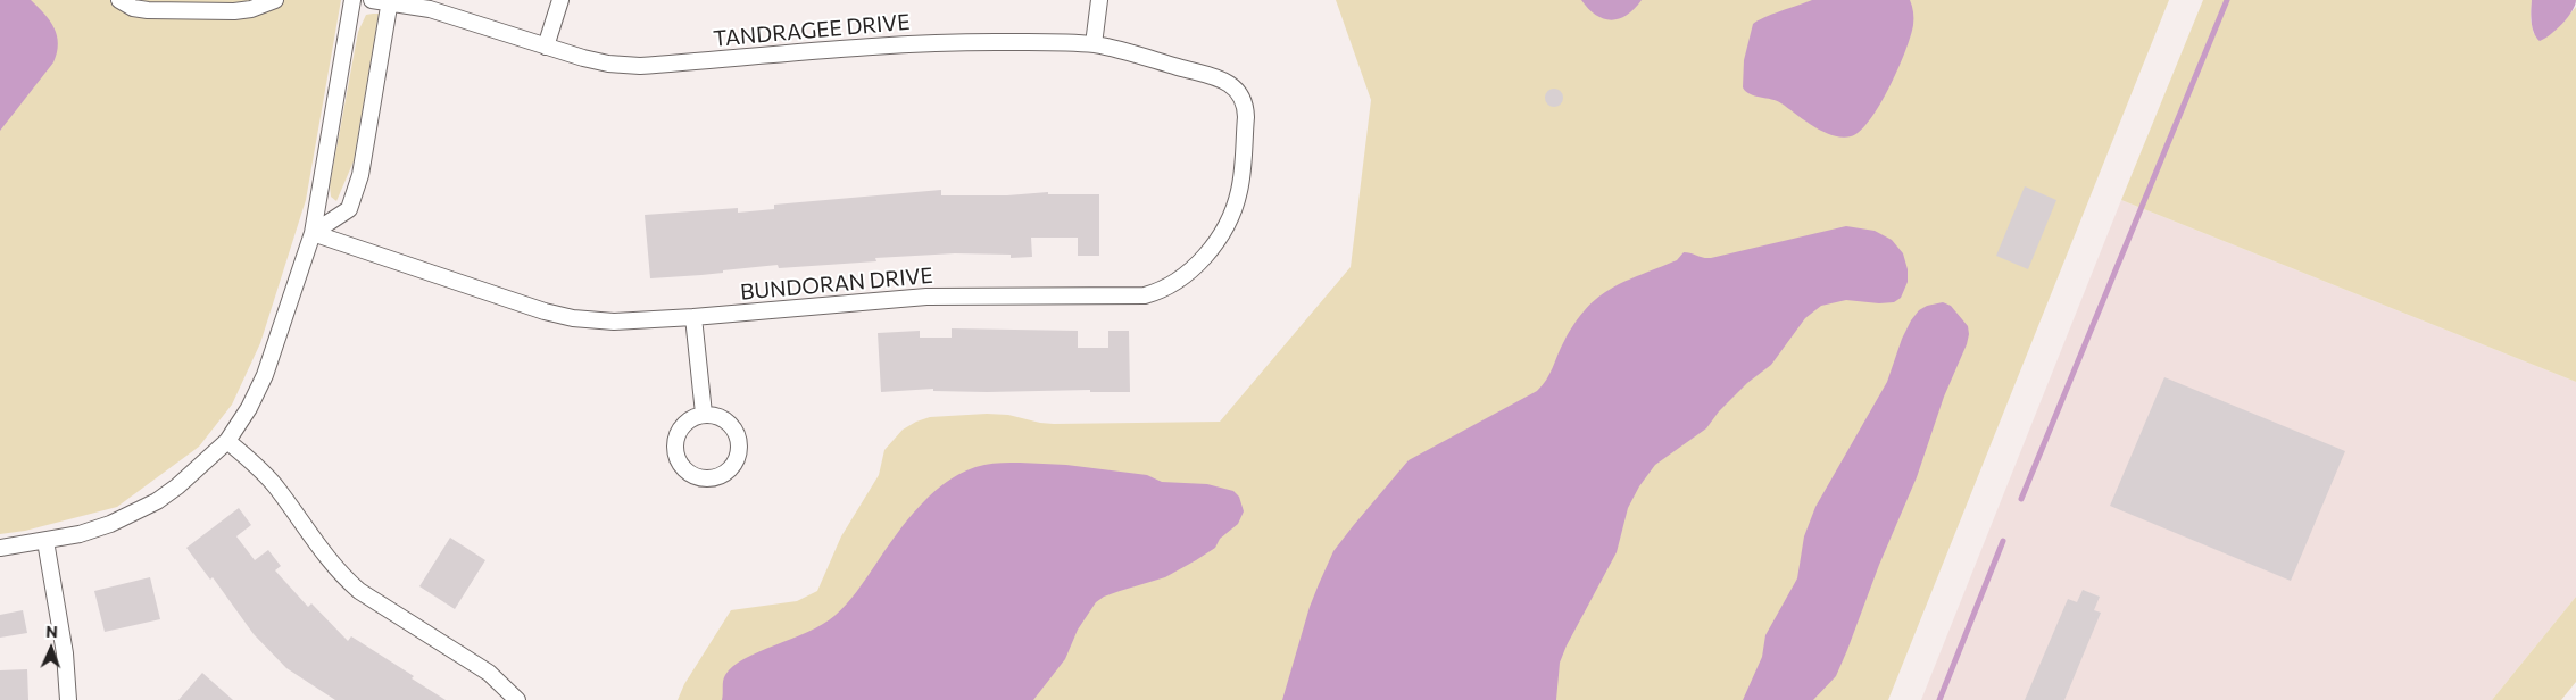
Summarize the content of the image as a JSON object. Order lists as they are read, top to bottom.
{
  "streets": {
    "street": ["TANDRAGEE DRIVE", "BUNDORAN DRIVE"]
  },
  "crossings": [
    ["TANDRAGEE DRIVE", "BUNDORAN DRIVE"]
  ],
  "north": "top"
}
